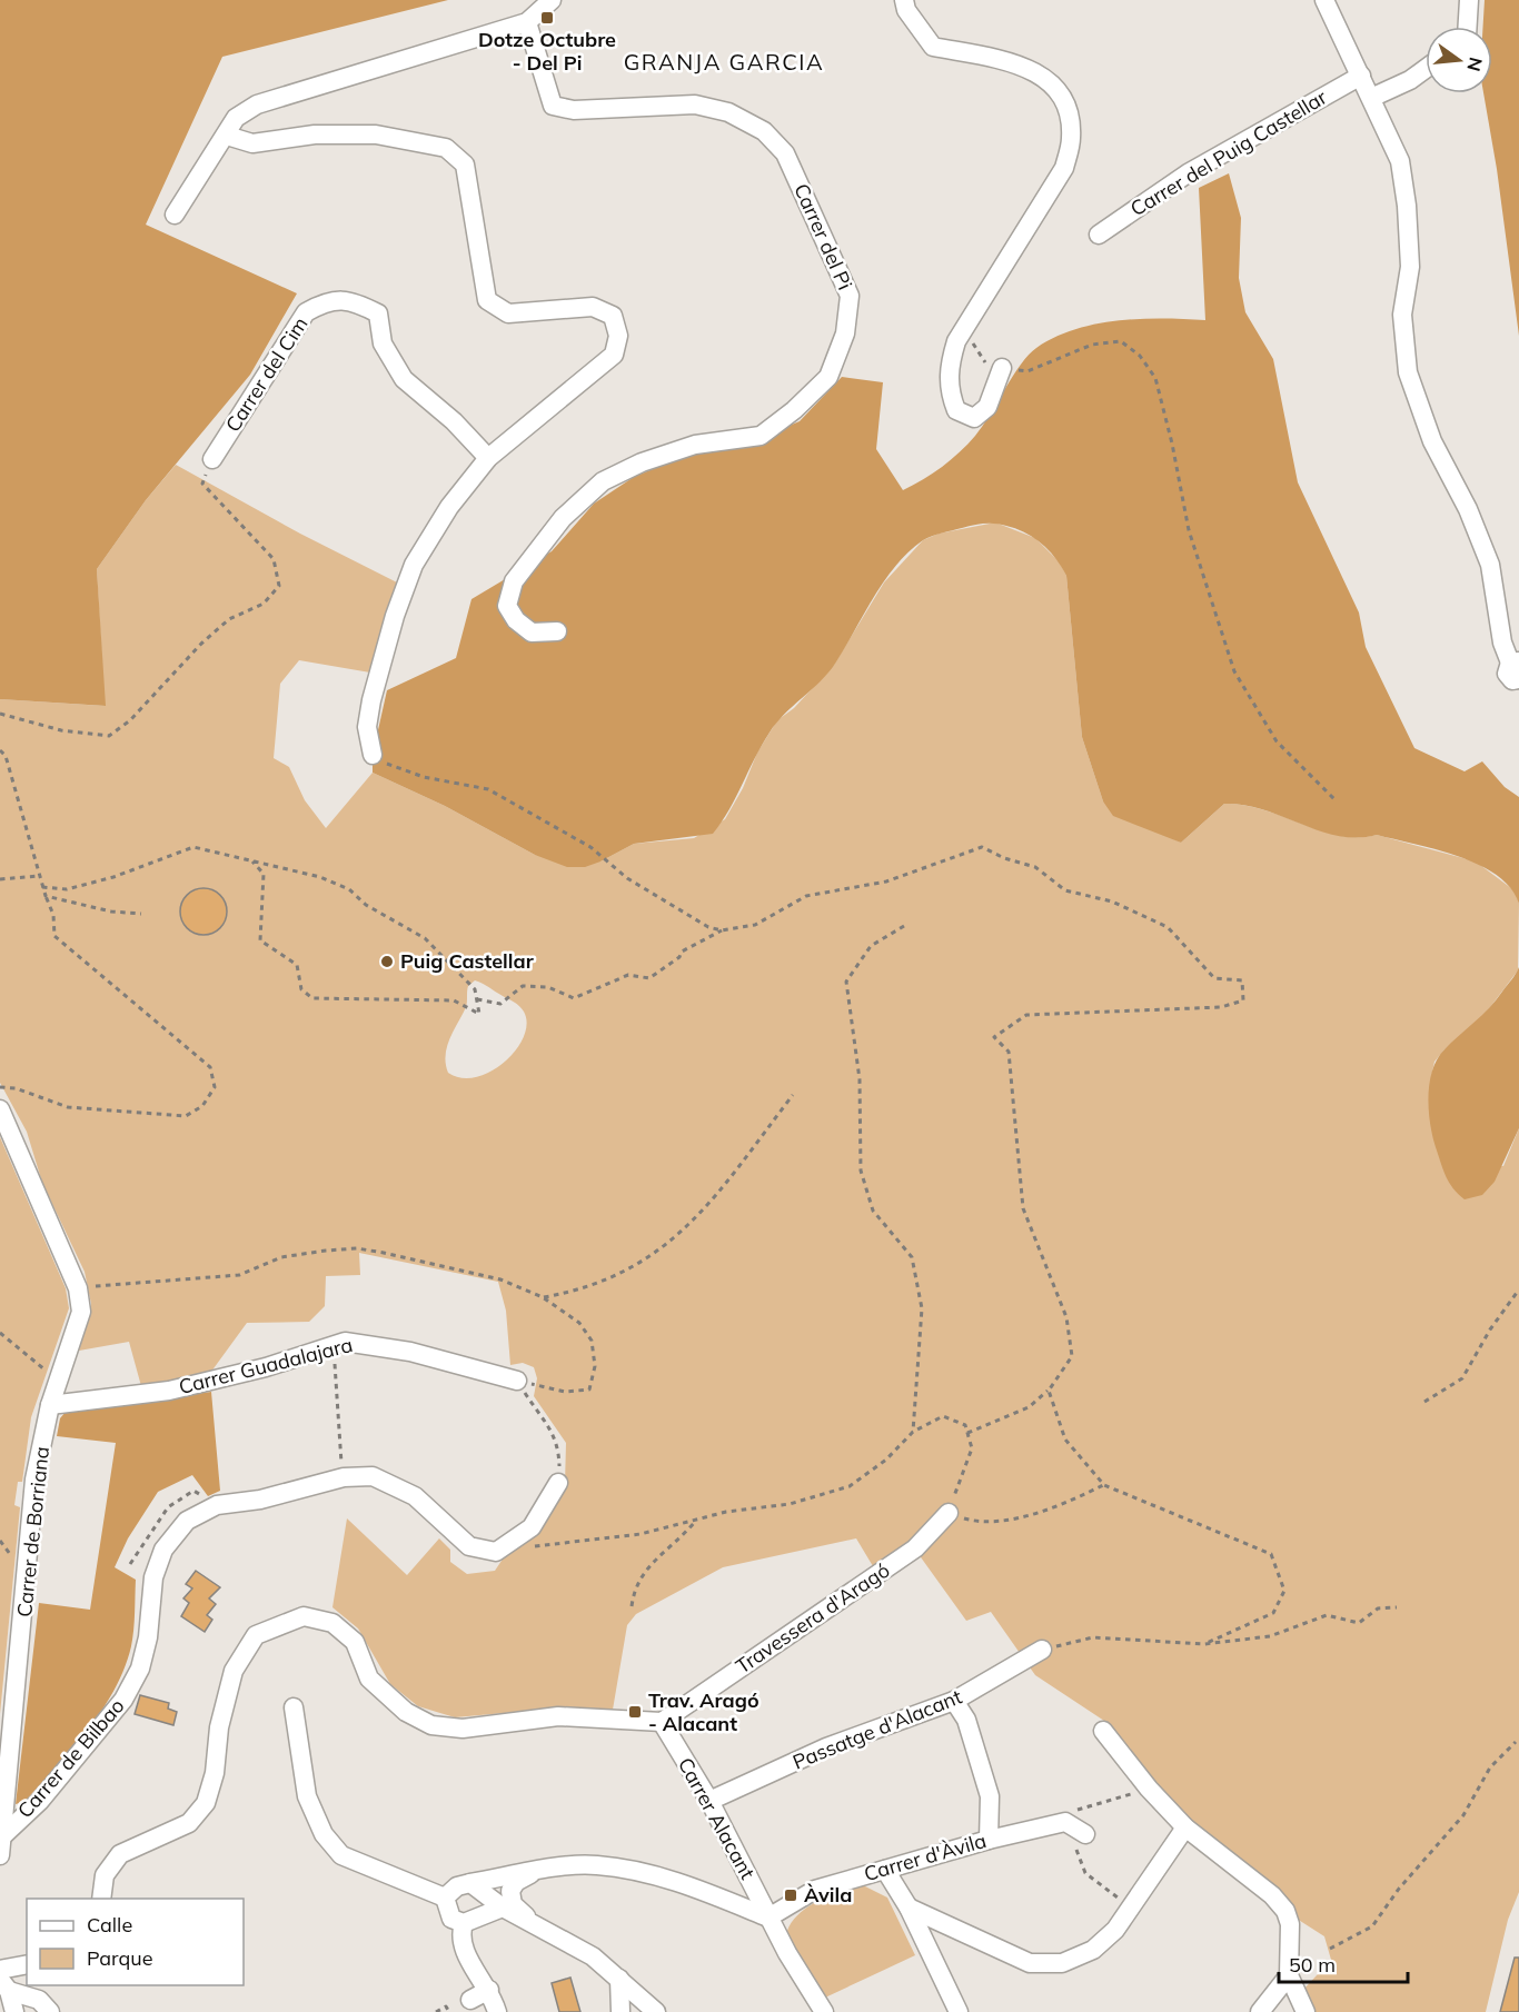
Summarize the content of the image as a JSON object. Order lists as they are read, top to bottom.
{
  "streets": {
    "street": [
      "Carrer del Puig Castellar",
      "Carrer del Pi",
      "Carrer del Cim",
      "Carrer Guadalajara",
      "Carrer de Borriana",
      "Travessera d'Aragó",
      "Passatge d'Alacant",
      "Carrer de Bilbao",
      "Carrer Alacant",
      "Carrer d'Àvila"
    ]
  },
  "crossings": [
    ["Carrer Guadalajara", "Carrer de Borriana"],
    ["Carrer de Borriana", "Carrer de Bilbao"],
    ["Travessera d'Aragó", "Carrer Alacant"],
    ["Passatge d'Alacant", "Carrer Alacant"],
    ["Carrer Alacant", "Carrer d'Àvila"]
  ],
  "districts": ["GRANJA GARCIA"],
  "places": {
    "transit": ["Dotze Octubre - Del Pi", "Trav. Aragó - Alacant", "Àvila"],
    "other": ["Puig Castellar"]
  },
  "legend": ["Calle", "Parque"],
  "scale_bar": "50 m",
  "north": "right"
}
